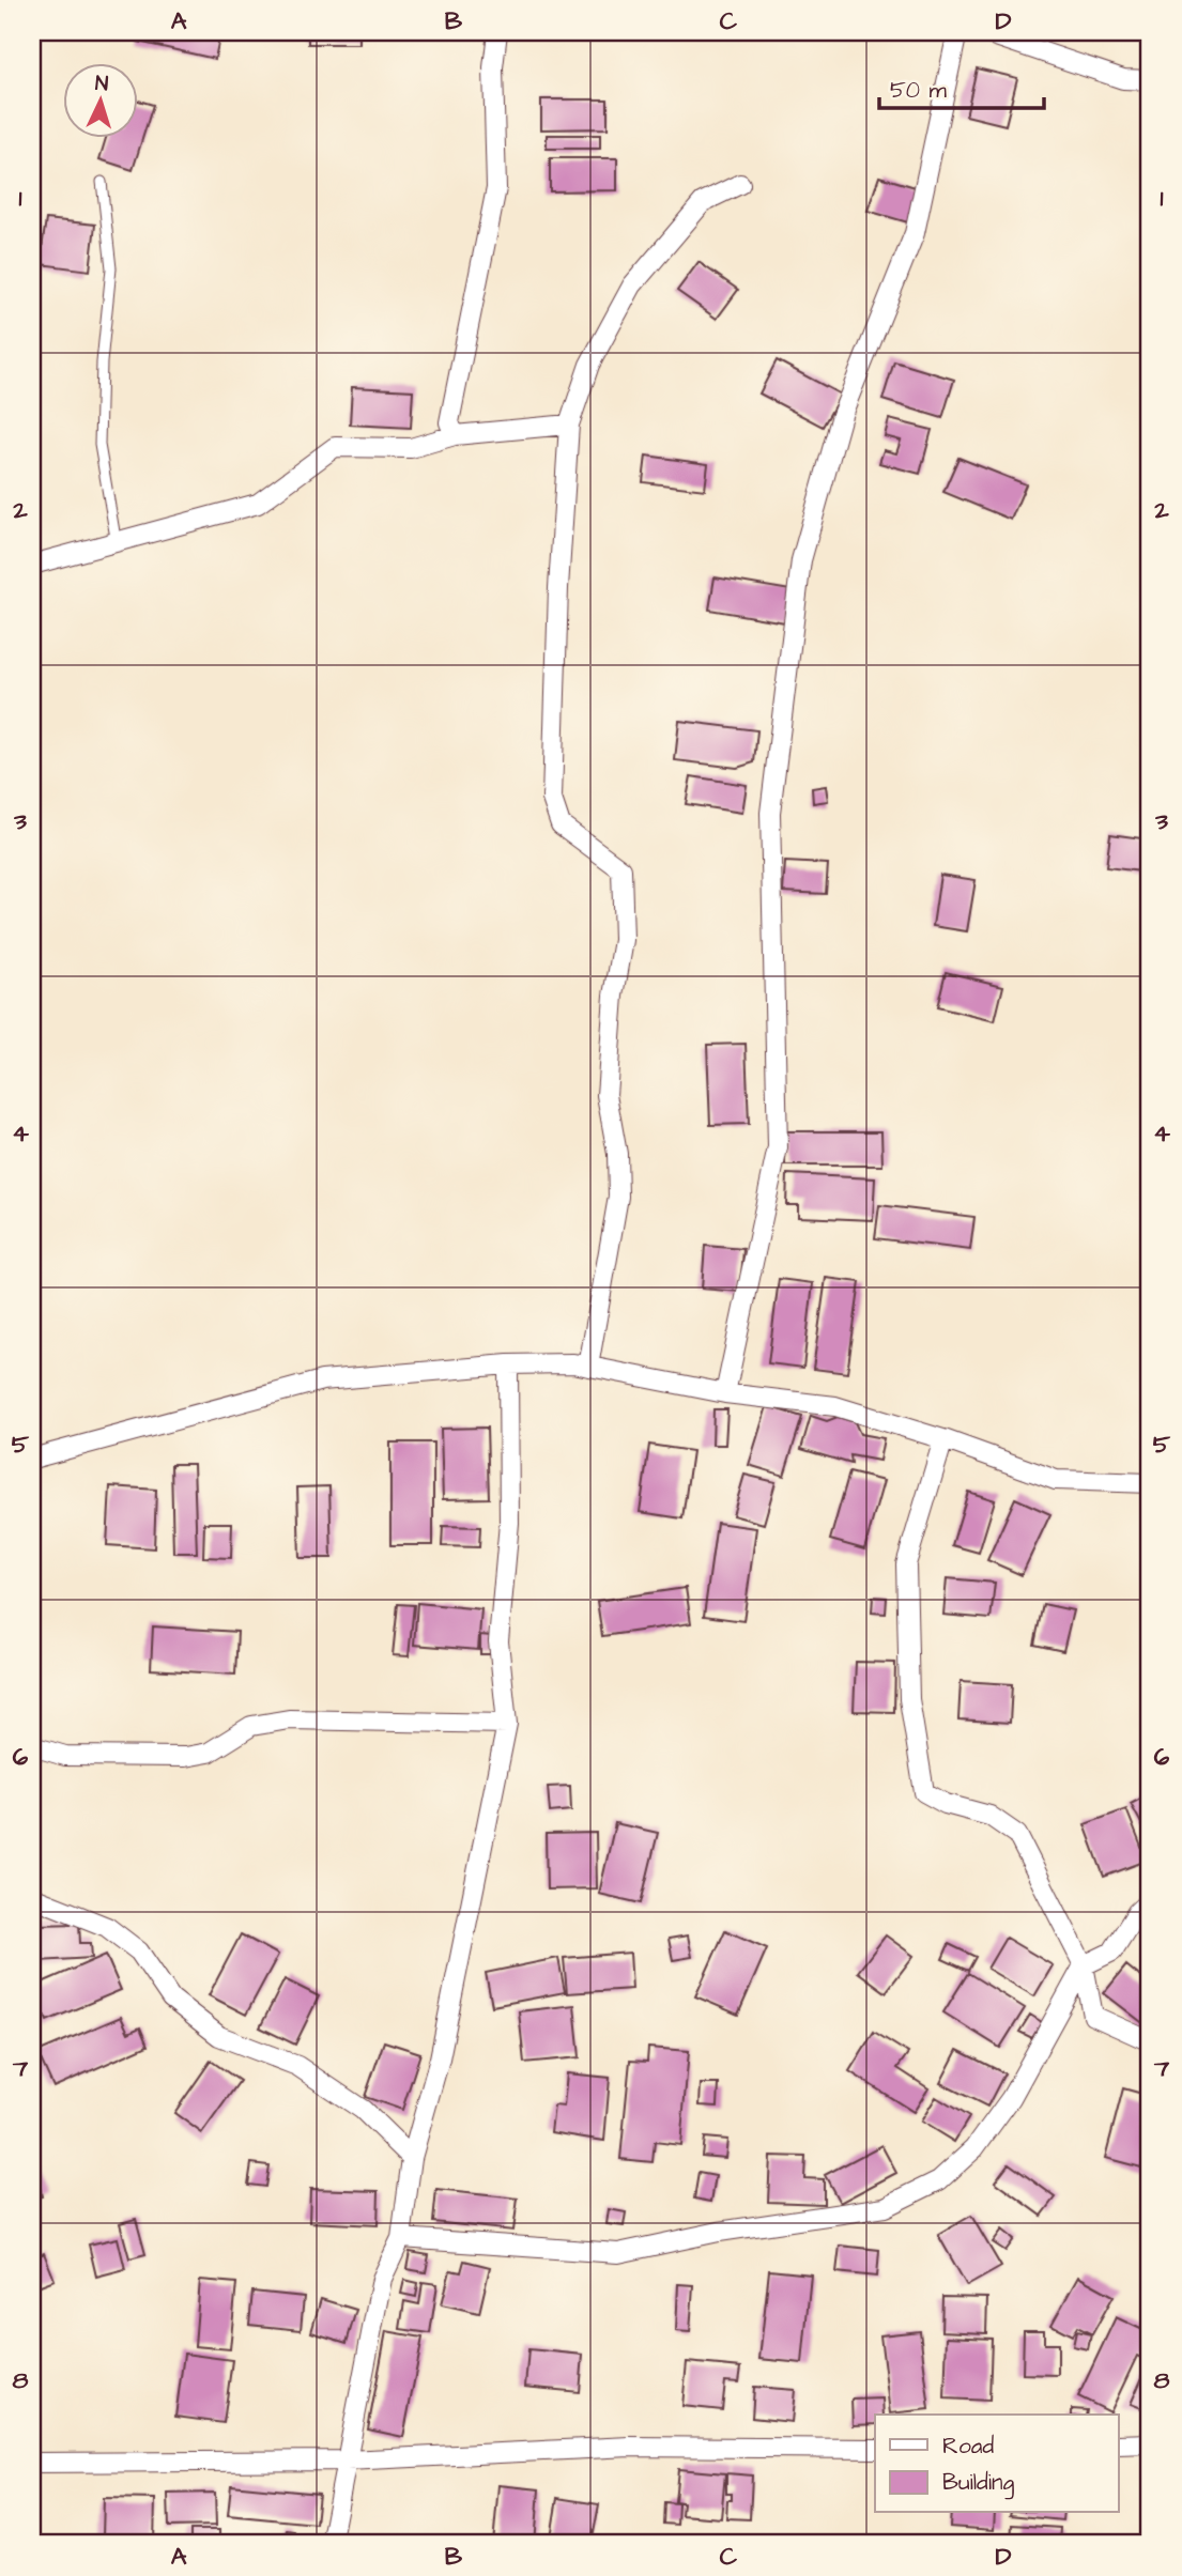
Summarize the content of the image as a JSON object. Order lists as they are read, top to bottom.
{
  "legend": ["Road", "Building"],
  "scale_bar": "50 m",
  "north": "top",
  "grid": {
    "columns": [
      "A",
      "B",
      "C",
      "D"
    ],
    "rows": [
      "1",
      "2",
      "3",
      "4",
      "5",
      "6",
      "7",
      "8"
    ]
  }
}
